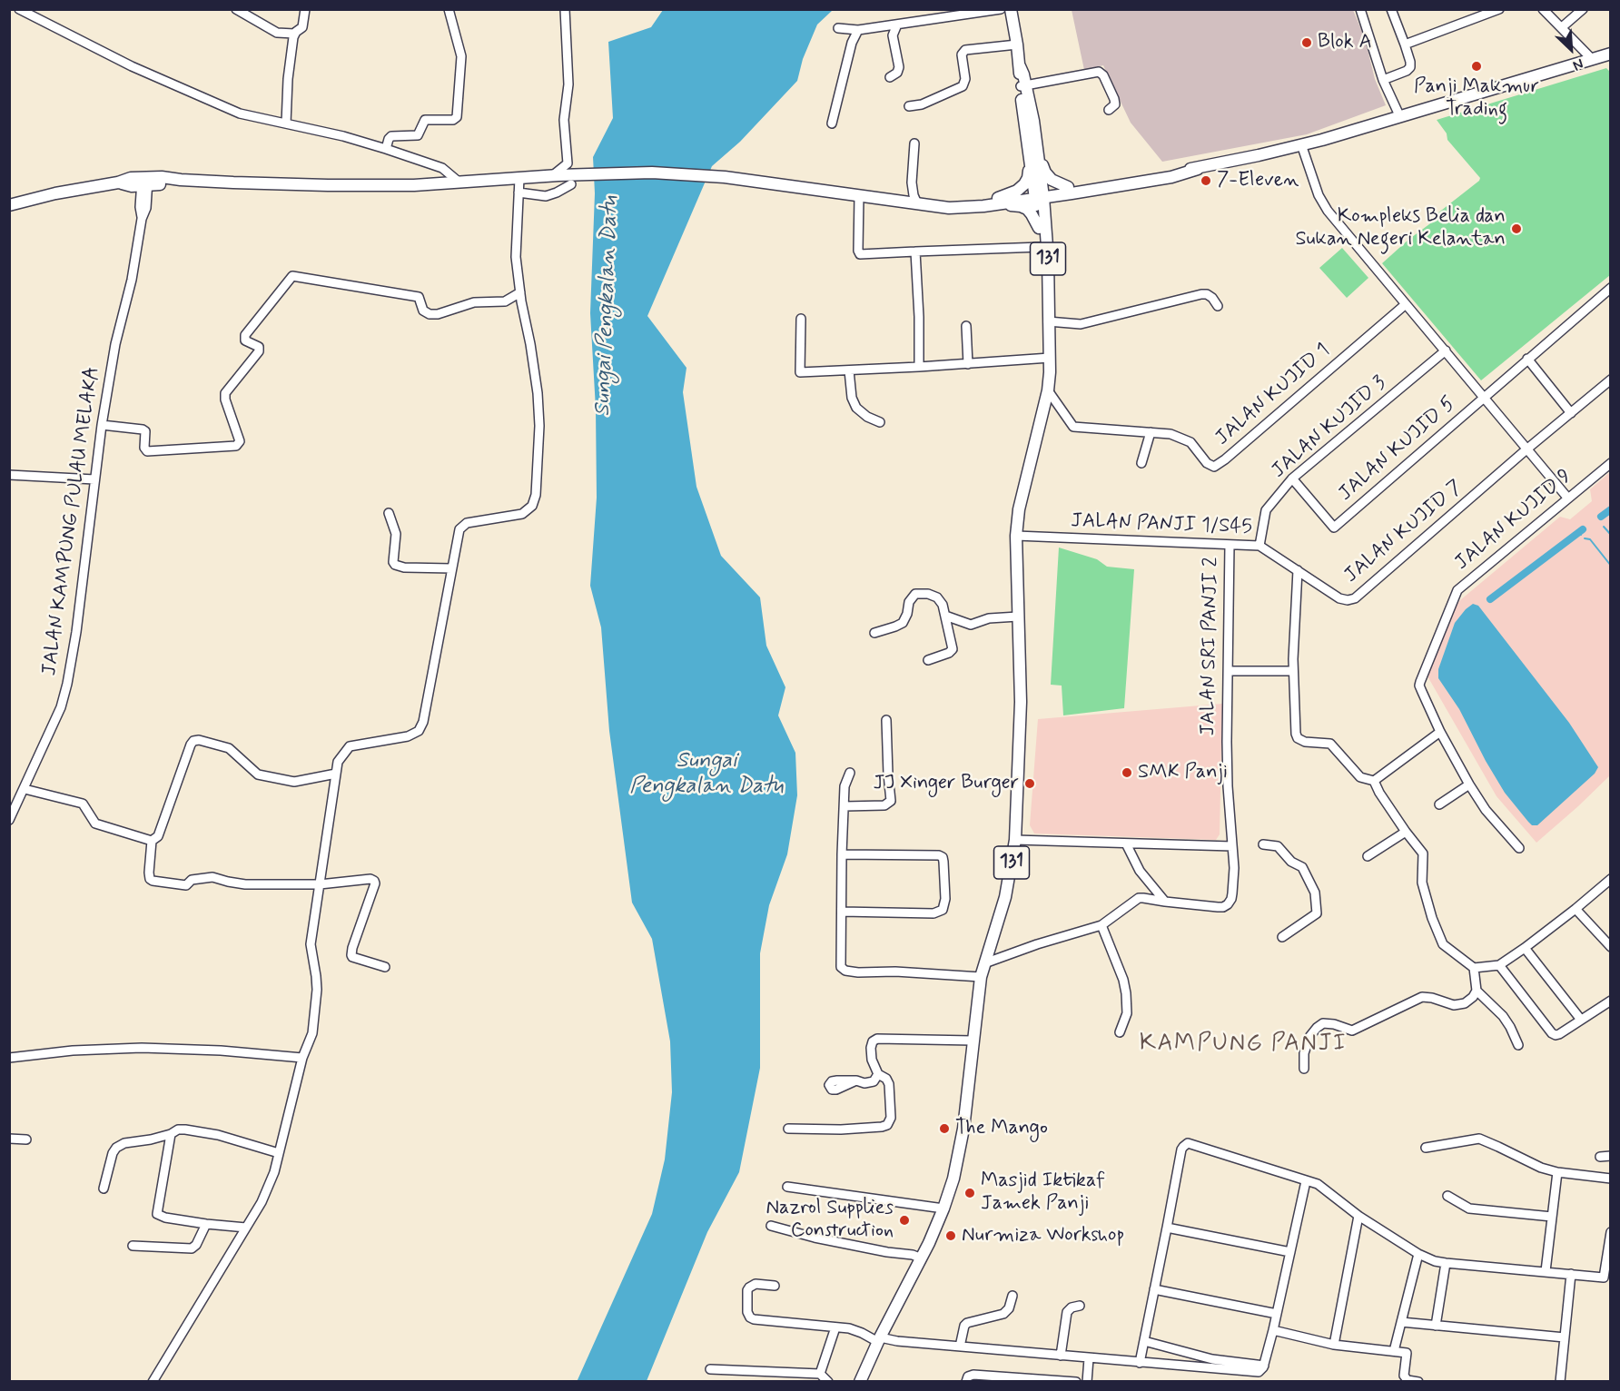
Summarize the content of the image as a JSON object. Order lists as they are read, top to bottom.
{
  "streets": {
    "main road": ["131"],
    "street": [
      "JALAN KUJID 1",
      "JALAN KUJID 3",
      "JALAN KUJID 5",
      "JALAN KUJID 9",
      "JALAN KAMPUNG PULAU MELAKA",
      "JALAN PANJI 1/S45",
      "JALAN KUJID 7",
      "JALAN SRI PANJI 2"
    ]
  },
  "crossings": [
    ["131", "JALAN KUJID 1"],
    ["131", "JALAN PANJI 1/S45"],
    ["JALAN KUJID 3", "JALAN KUJID 5"],
    ["JALAN KUJID 3", "JALAN PANJI 1/S45"],
    ["JALAN PANJI 1/S45", "JALAN KUJID 7"],
    ["JALAN PANJI 1/S45", "JALAN SRI PANJI 2"]
  ],
  "districts": ["KAMPUNG PANJI"],
  "water": ["Sungai Pengkalan Datu"],
  "places": [
    "Blok A",
    "Panji Makmur Trading",
    "7-Eleven",
    "Kompleks Belia dan Sukan Negeri Kelantan",
    "SMK Panji",
    "JJ Xinger Burger",
    "The Mango",
    "Masjid Iktikaf Jamek Panji",
    "Nazrol Supplies Construction",
    "Nurmiza Workshop"
  ],
  "north": "bottom right"
}
